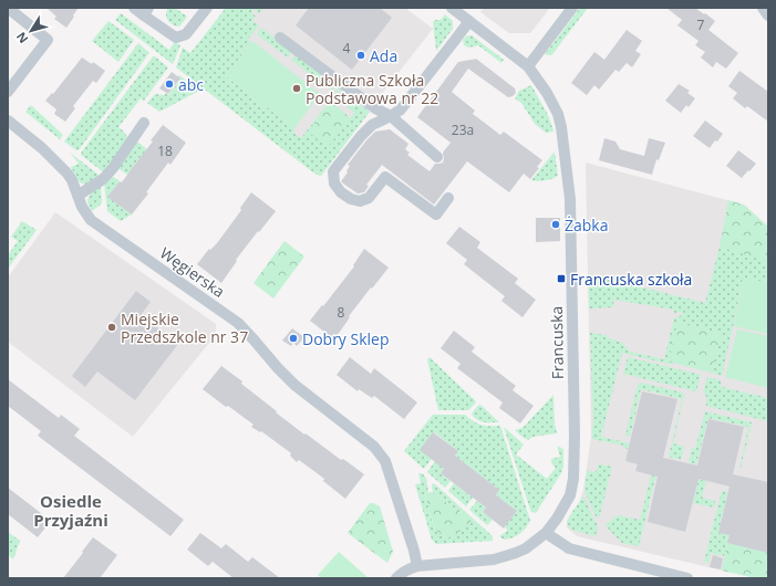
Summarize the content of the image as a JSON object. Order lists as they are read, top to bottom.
{
  "streets": {
    "street": ["Węgierska", "Francuska"]
  },
  "crossings": [
    ["Węgierska", "Francuska"]
  ],
  "districts": ["Osiedle Przyjaźni"],
  "places": {
    "other": [
      "Ada",
      "abc",
      "Publiczna Szkoła Podstawowa nr 22",
      "Żabka",
      "Miejskie Przedszkole nr 37",
      "Dobry Sklep"
    ],
    "transit": ["Francuska szkoła"]
  },
  "house_numbers": [
    "7",
    "4",
    "23a",
    "18",
    "8"
  ],
  "north": "bottom left"
}
